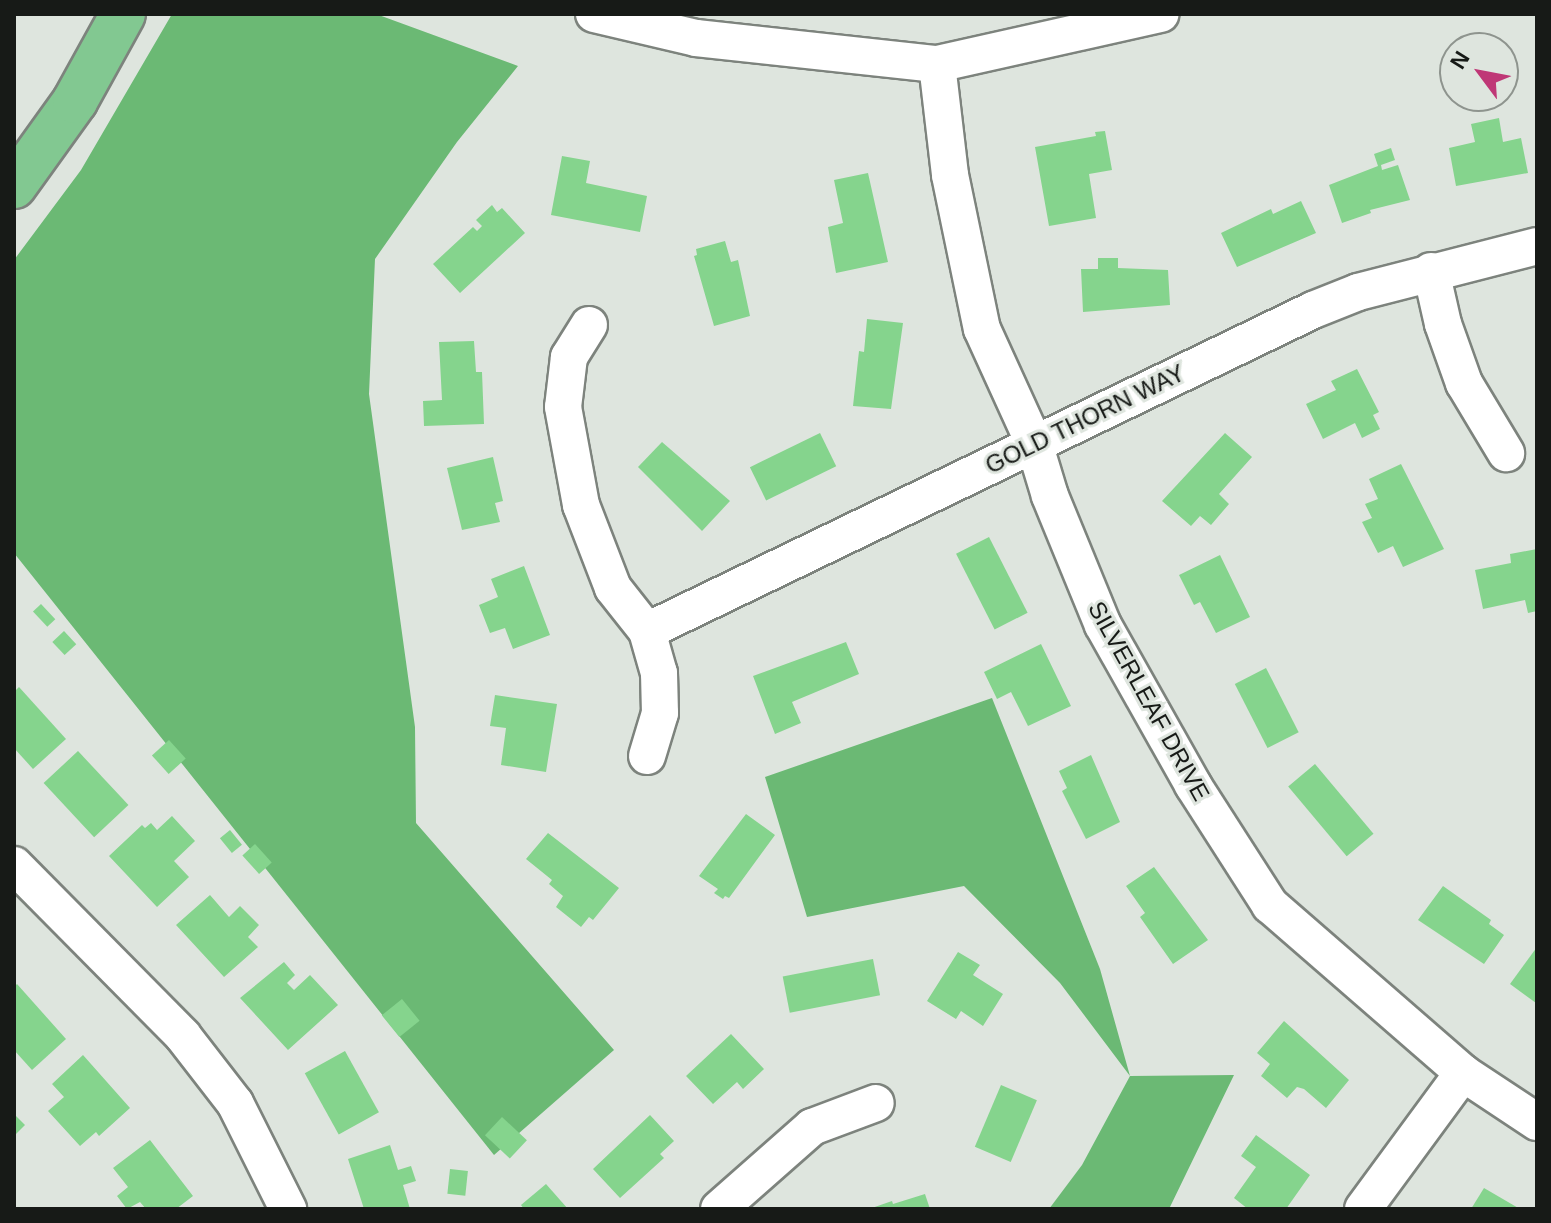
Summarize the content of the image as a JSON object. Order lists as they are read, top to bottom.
{
  "streets": {
    "street": ["GOLD THORN WAY", "SILVERLEAF DRIVE"]
  },
  "crossings": [
    ["GOLD THORN WAY", "SILVERLEAF DRIVE"]
  ],
  "north": "top left"
}
